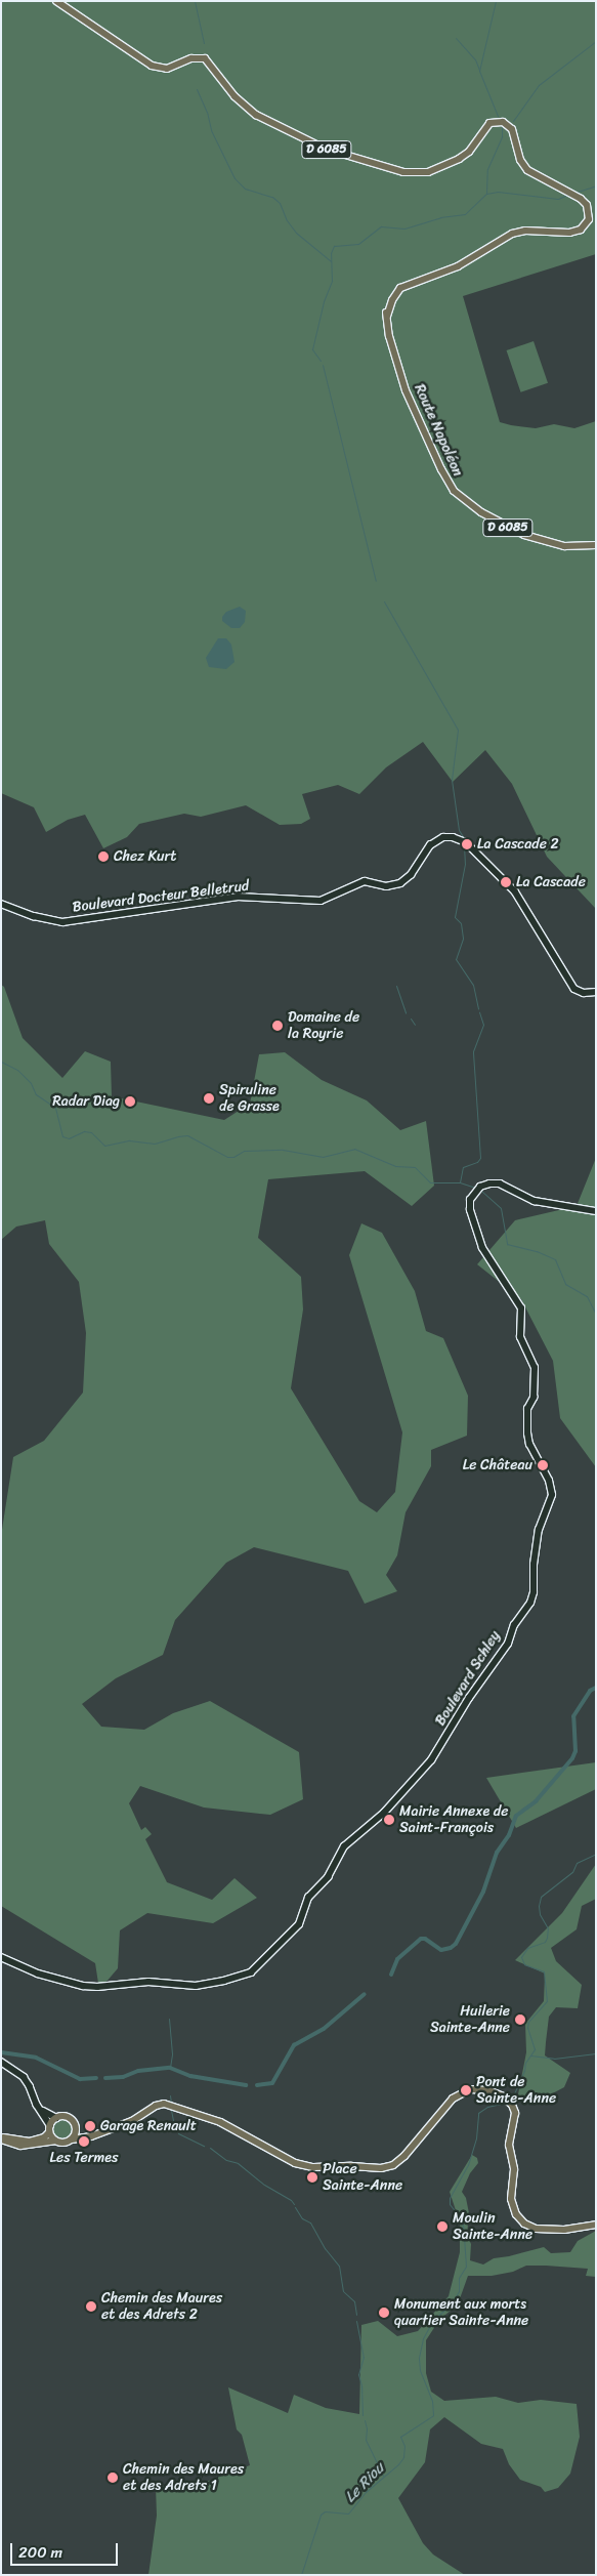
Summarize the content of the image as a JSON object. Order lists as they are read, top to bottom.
{
  "streets": {
    "main road": [
      "D 6085",
      "Route Napoléon",
      "Boulevard Docteur Belletrud",
      "Boulevard Schley"
    ]
  },
  "water": ["Le Riou"],
  "places": [
    "La Cascade 2",
    "Chez Kurt",
    "La Cascade",
    "Domaine de la Royrie",
    "Spiruline de Grasse",
    "Radar Diag",
    "Le Château",
    "Mairie Annexe de Saint-François",
    "Huilerie Sainte-Anne",
    "Pont de Sainte-Anne",
    "Garage Renault",
    "Les Termes",
    "Place Sainte-Anne",
    "Moulin Sainte-Anne",
    "Chemin des Maures et des Adrets 2",
    "Monument aux morts quartier Sainte-Anne",
    "Chemin des Maures et des Adrets 1"
  ],
  "scale_bar": "200 m"
}
